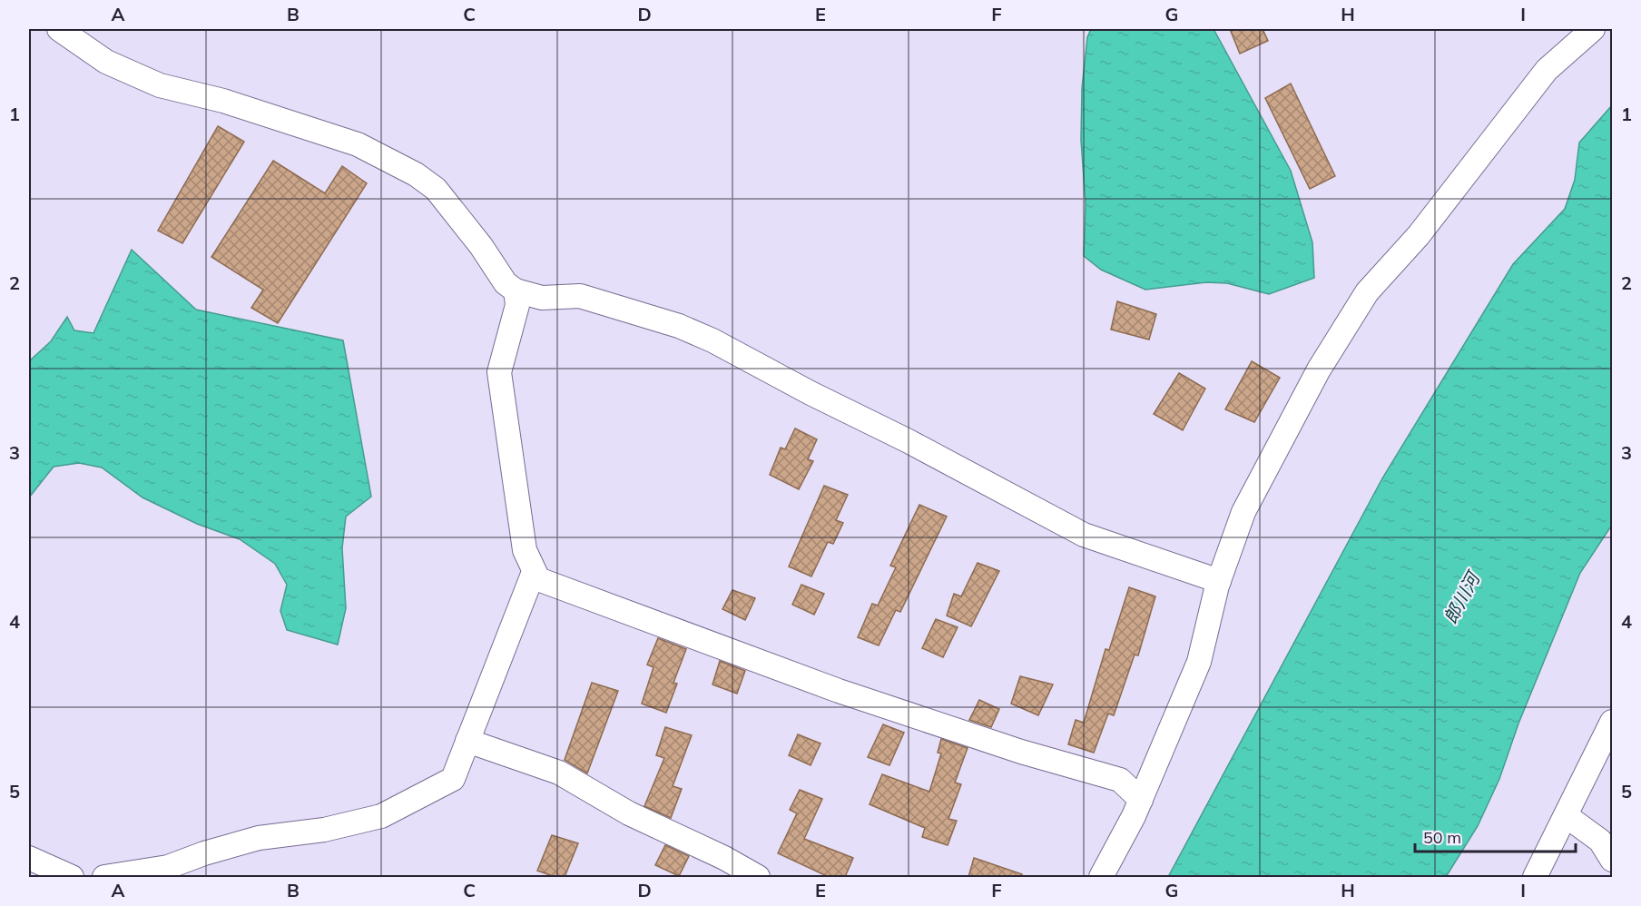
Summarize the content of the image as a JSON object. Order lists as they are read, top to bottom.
{
  "water": ["郎川河"],
  "scale_bar": "50 m",
  "grid": {
    "columns": [
      "A",
      "B",
      "C",
      "D",
      "E",
      "F",
      "G",
      "H",
      "I"
    ],
    "rows": [
      "1",
      "2",
      "3",
      "4",
      "5"
    ]
  }
}
